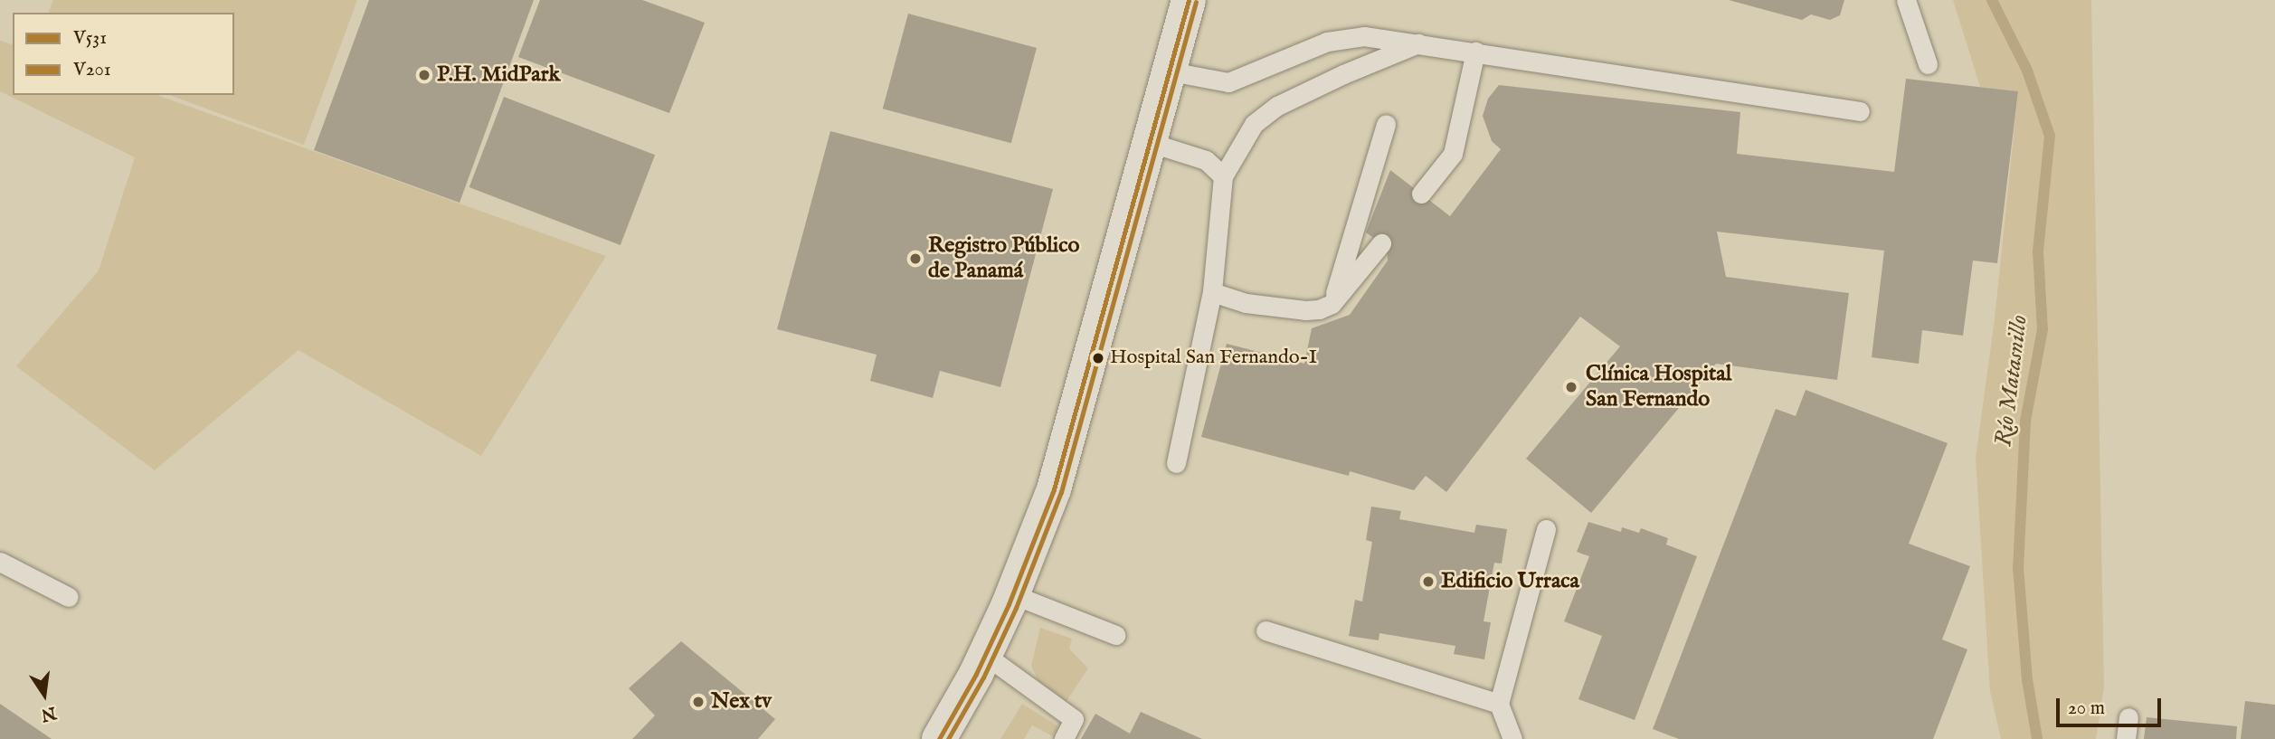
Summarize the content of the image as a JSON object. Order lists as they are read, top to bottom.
{
  "water": ["Río Matasnillo"],
  "places": [
    "P.H. MidPark",
    "Registro Público de Panamá",
    "Hospital San Fernando-I",
    "Clínica Hospital San Fernando",
    "Edificio Urraca",
    "Nex tv"
  ],
  "lines": ["transit line V531", "transit line V201"],
  "legend": ["V531", "V201"],
  "scale_bar": "20 m",
  "north": "bottom"
}
